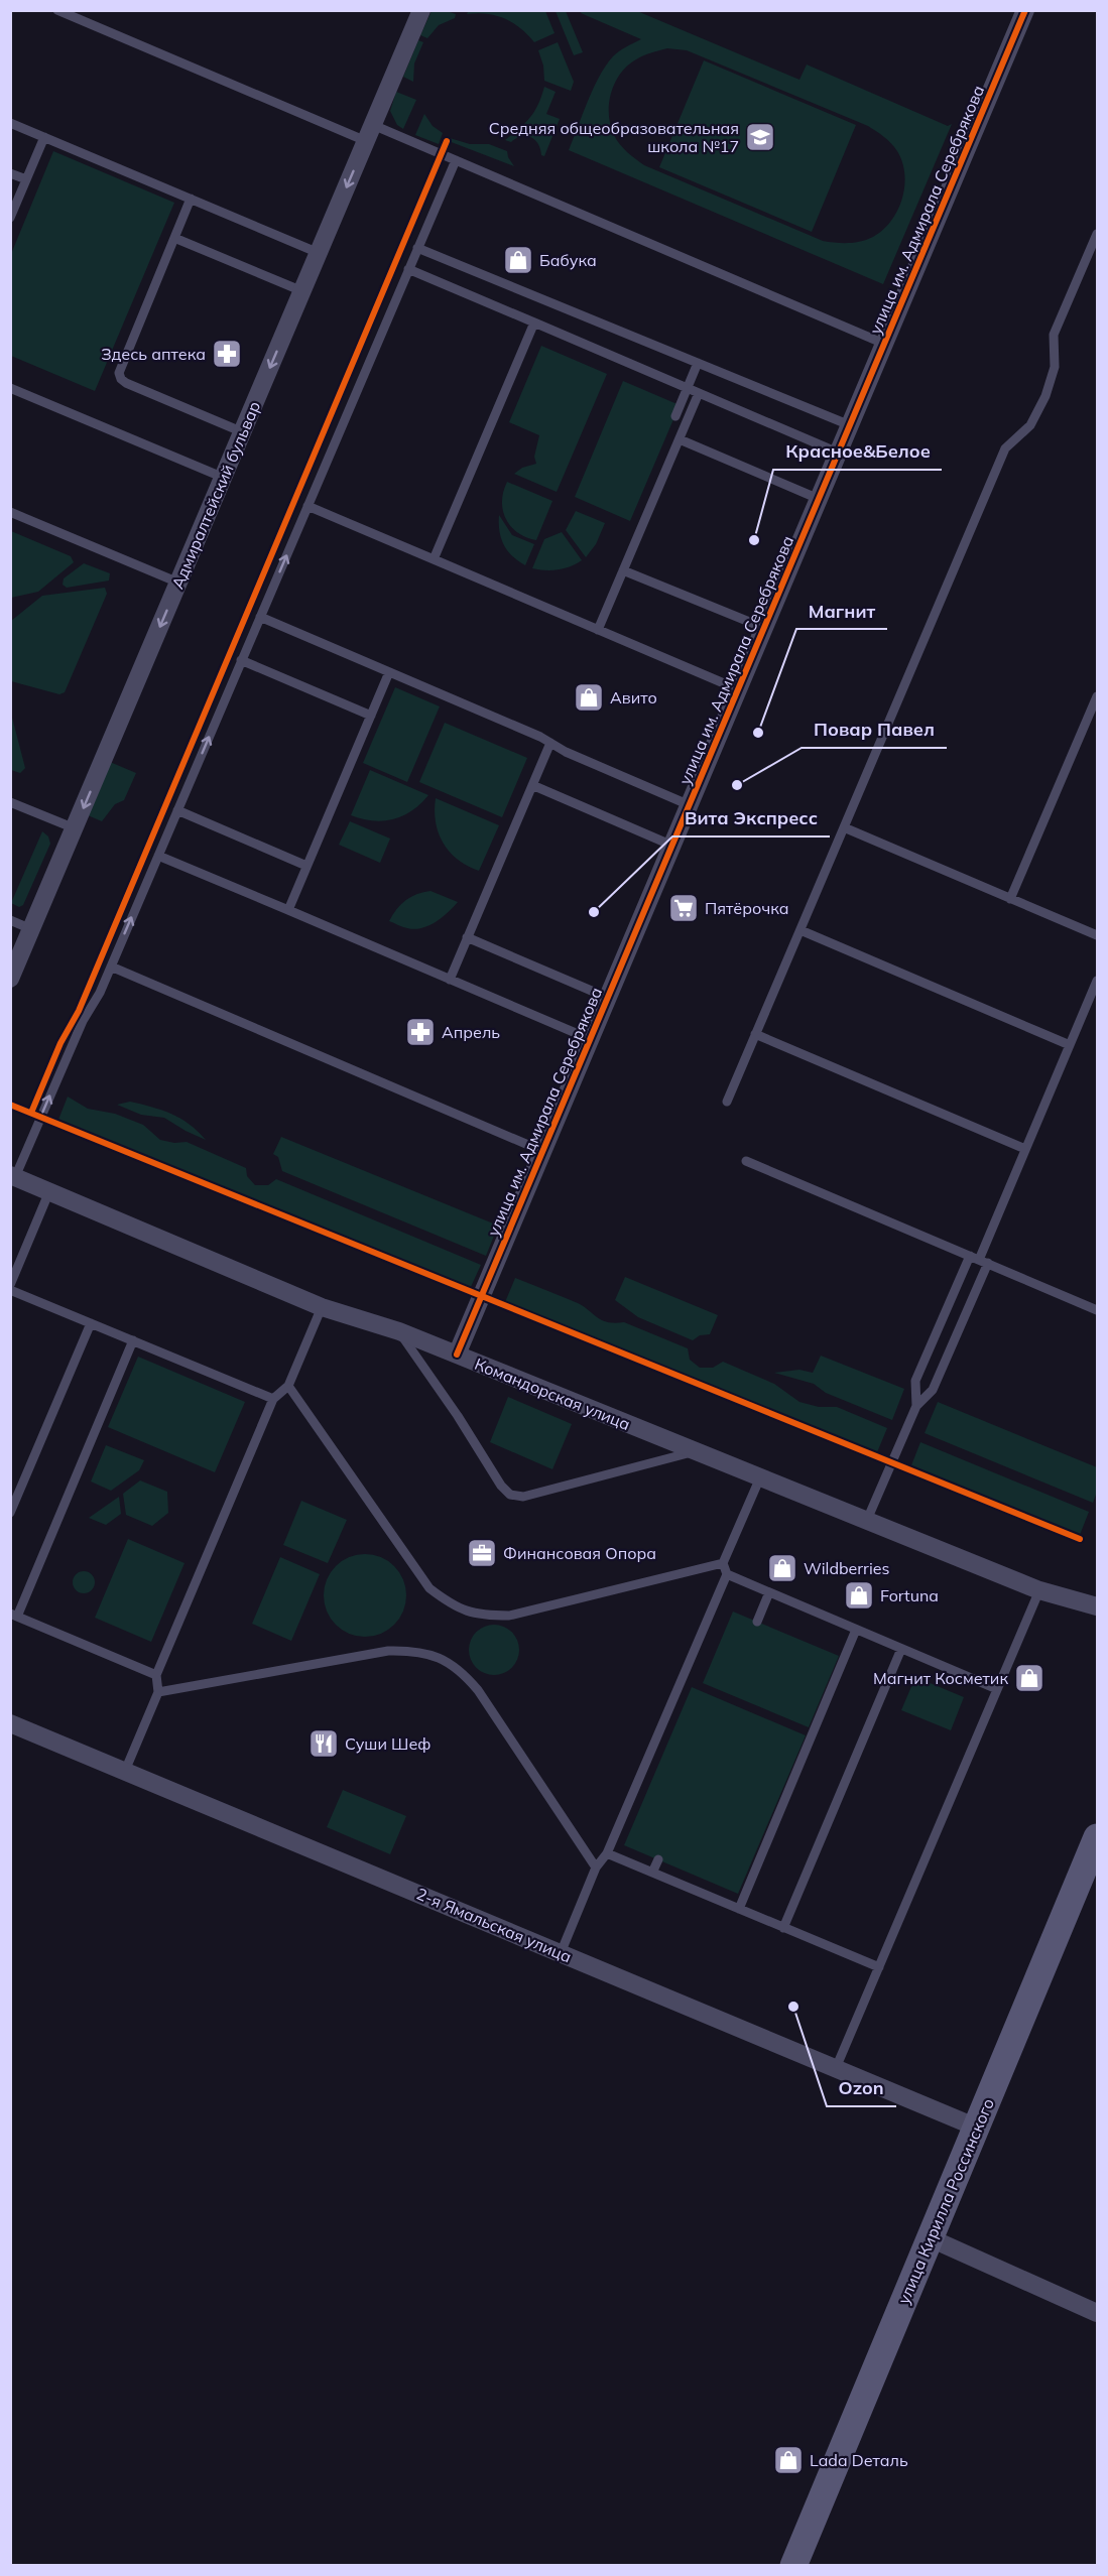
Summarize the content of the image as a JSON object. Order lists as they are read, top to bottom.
{
  "streets": {
    "main road": ["улица Кирилла Россинского"],
    "street": [
      "улица им. Адмирала Серебрякова",
      "Адмиралтейский бульвар",
      "Командорская улица",
      "2-я Ямальская улица"
    ]
  },
  "crossings": [
    ["улица им. Адмирала Серебрякова", "Командорская улица"],
    ["2-я Ямальская улица", "улица Кирилла Россинского"]
  ],
  "one_way": ["Адмиралтейский бульвар"],
  "places": {
    "school or university": ["Средняя общеобразовательная школа №17"],
    "shop": [
      "Бабука",
      "Авито",
      "Wildberries",
      "Fortuna",
      "Магнит Косметик",
      "Lada Dеталь"
    ],
    "pharmacy": ["Здесь аптека", "Апрель"],
    "other": [
      "Красное&Белое",
      "Магнит",
      "Повар Павел",
      "Вита Экспресс",
      "Ozon"
    ],
    "supermarket": ["Пятёрочка"],
    "office": ["Финансовая Опора"],
    "restaurant": ["Суши Шеф"]
  }
}
